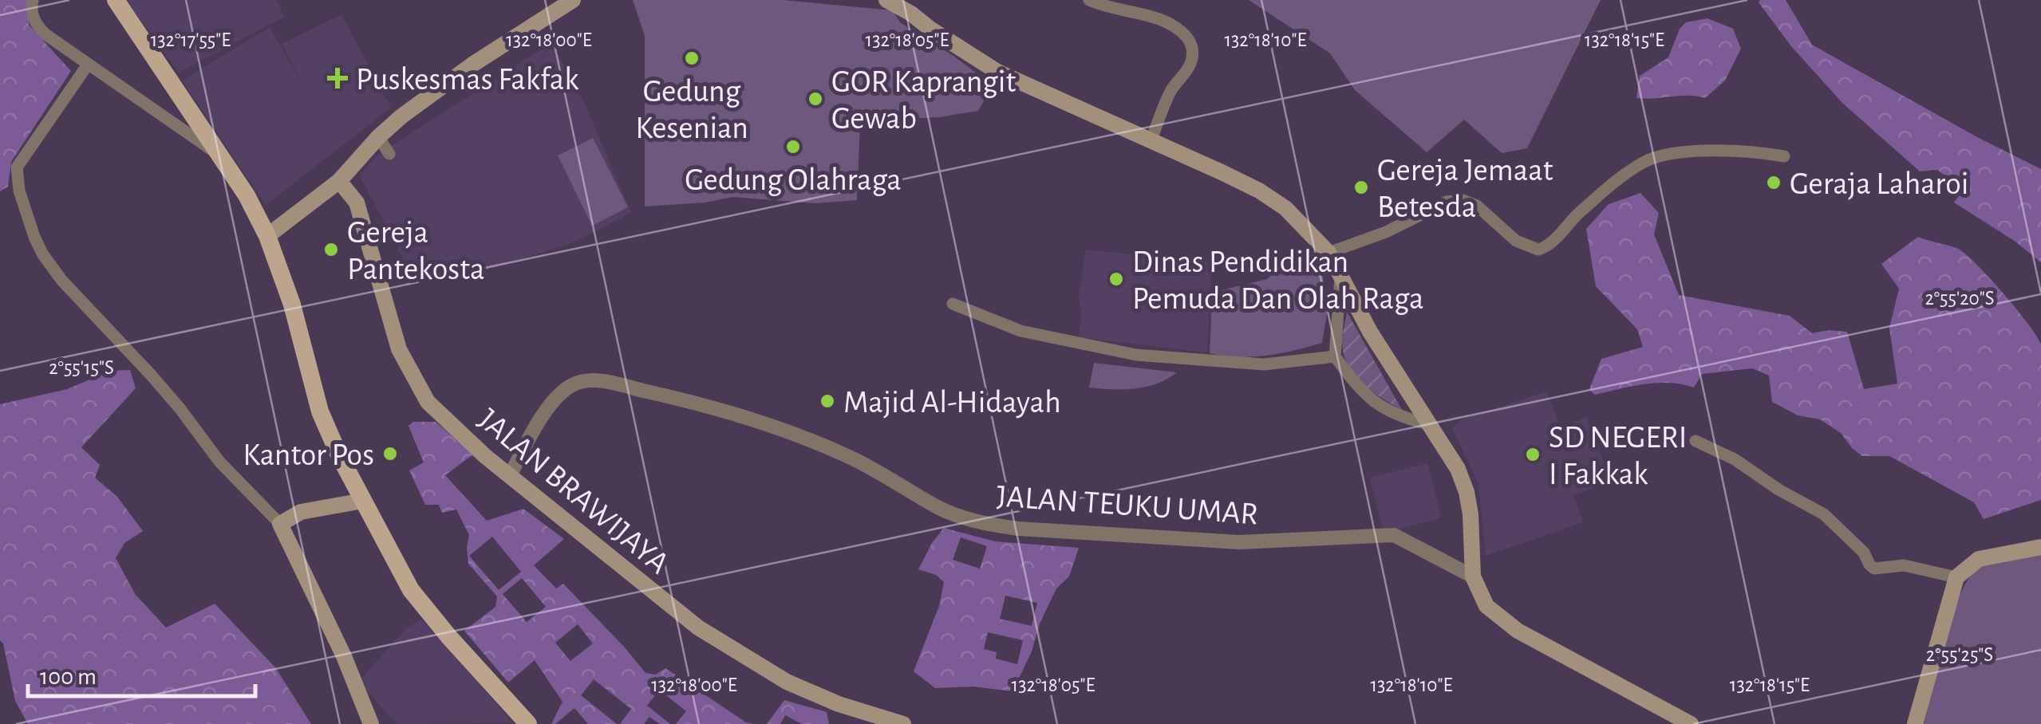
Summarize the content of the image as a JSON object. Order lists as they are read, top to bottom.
{
  "streets": {
    "main road": ["JALAN BRAWIJAYA"],
    "street": ["JALAN TEUKU UMAR"]
  },
  "crossings": [
    ["JALAN BRAWIJAYA", "JALAN TEUKU UMAR"]
  ],
  "places": {
    "other": [
      "Gedung Kesenian",
      "GOR Kaprangit Gewab",
      "Gedung Olahraga",
      "Geraja Laharoi",
      "Gereja Jemaat Betesda",
      "Gereja Pantekosta",
      "Dinas Pendidikan Pemuda Dan Olah Raga",
      "Majid Al-Hidayah",
      "Kantor Pos",
      "SD NEGERI I Fakkak"
    ],
    "health": ["Puskesmas Fakfak"]
  },
  "scale_bar": "100 m",
  "coordinates": [
    "132°17'55\"E",
    "132°18'00\"E",
    "132°18'05\"E",
    "132°18'10\"E",
    "132°18'15\"E",
    "2°55'20\"S",
    "2°55'15\"S",
    "2°55'25\"S"
  ]
}
